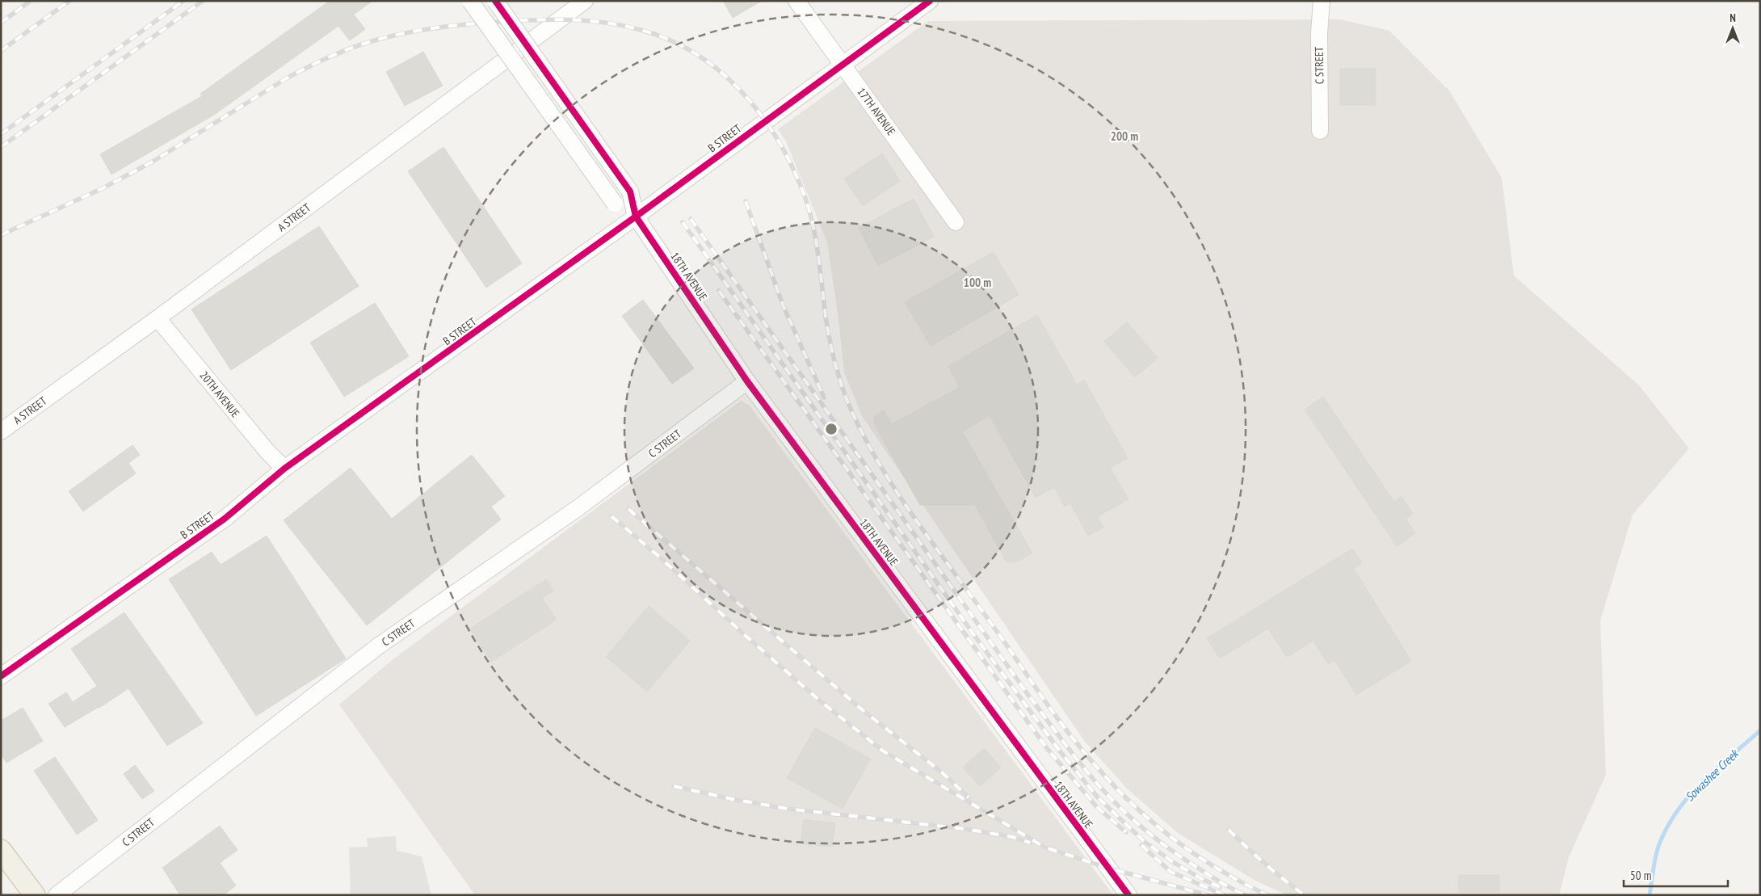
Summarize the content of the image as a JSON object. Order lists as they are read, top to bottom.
{
  "streets": {
    "street": [
      "C STREET",
      "17TH AVENUE",
      "B STREET",
      "A STREET",
      "18TH AVENUE",
      "20TH AVENUE"
    ]
  },
  "crossings": [
    ["C STREET", "18TH AVENUE"],
    ["17TH AVENUE", "B STREET"],
    ["B STREET", "18TH AVENUE"],
    ["B STREET", "20TH AVENUE"],
    ["A STREET", "20TH AVENUE"]
  ],
  "water": ["Sowashee Creek"],
  "scale_bar": "50 m",
  "north": "top",
  "rings": ["200 m", "100 m"]
}
